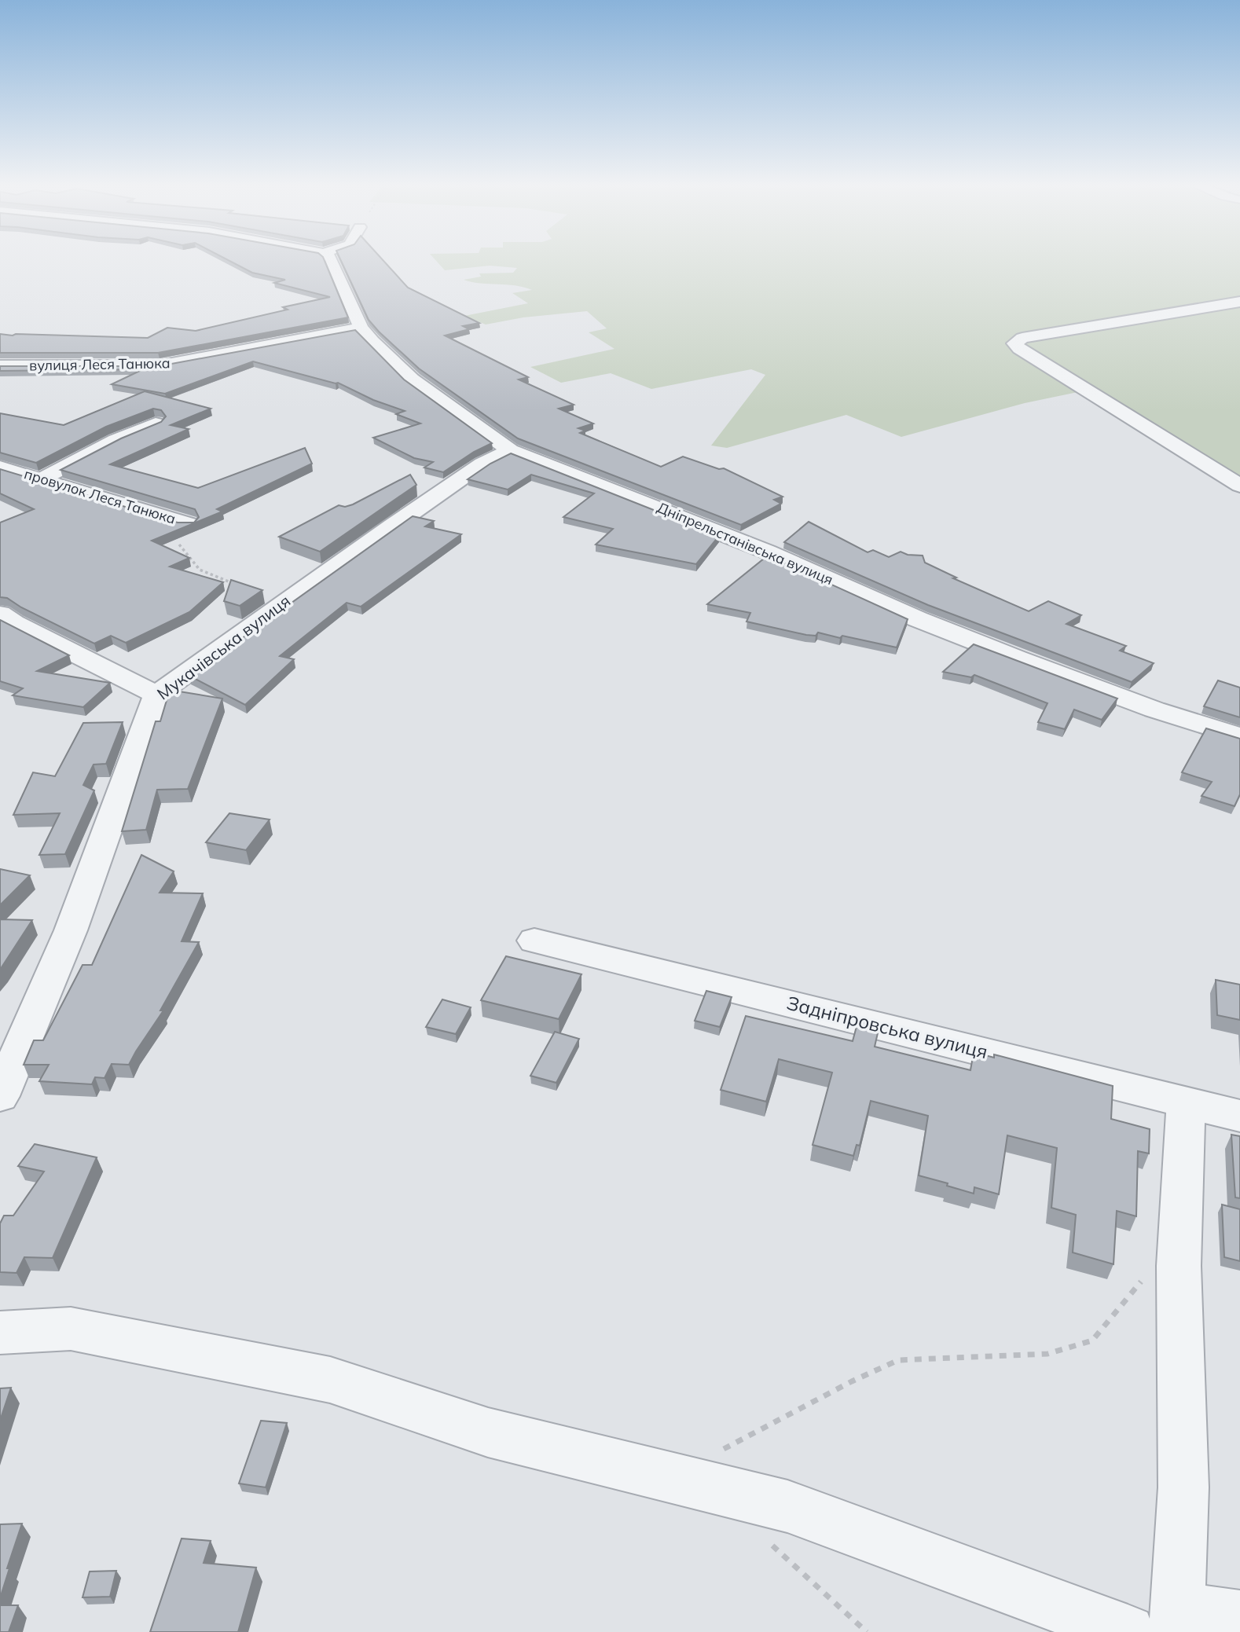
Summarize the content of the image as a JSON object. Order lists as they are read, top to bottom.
{
  "streets": {
    "street": [
      "вулиця Леся Танюка",
      "провулок Леся Танюка",
      "Дніпрельстанівська вулиця",
      "Мукачівська вулиця",
      "Задніпровська вулиця"
    ]
  },
  "crossings": [
    ["вулиця Леся Танюка", "Дніпрельстанівська вулиця"],
    ["провулок Леся Танюка", "Мукачівська вулиця"],
    ["Дніпрельстанівська вулиця", "Мукачівська вулиця"]
  ]
}
